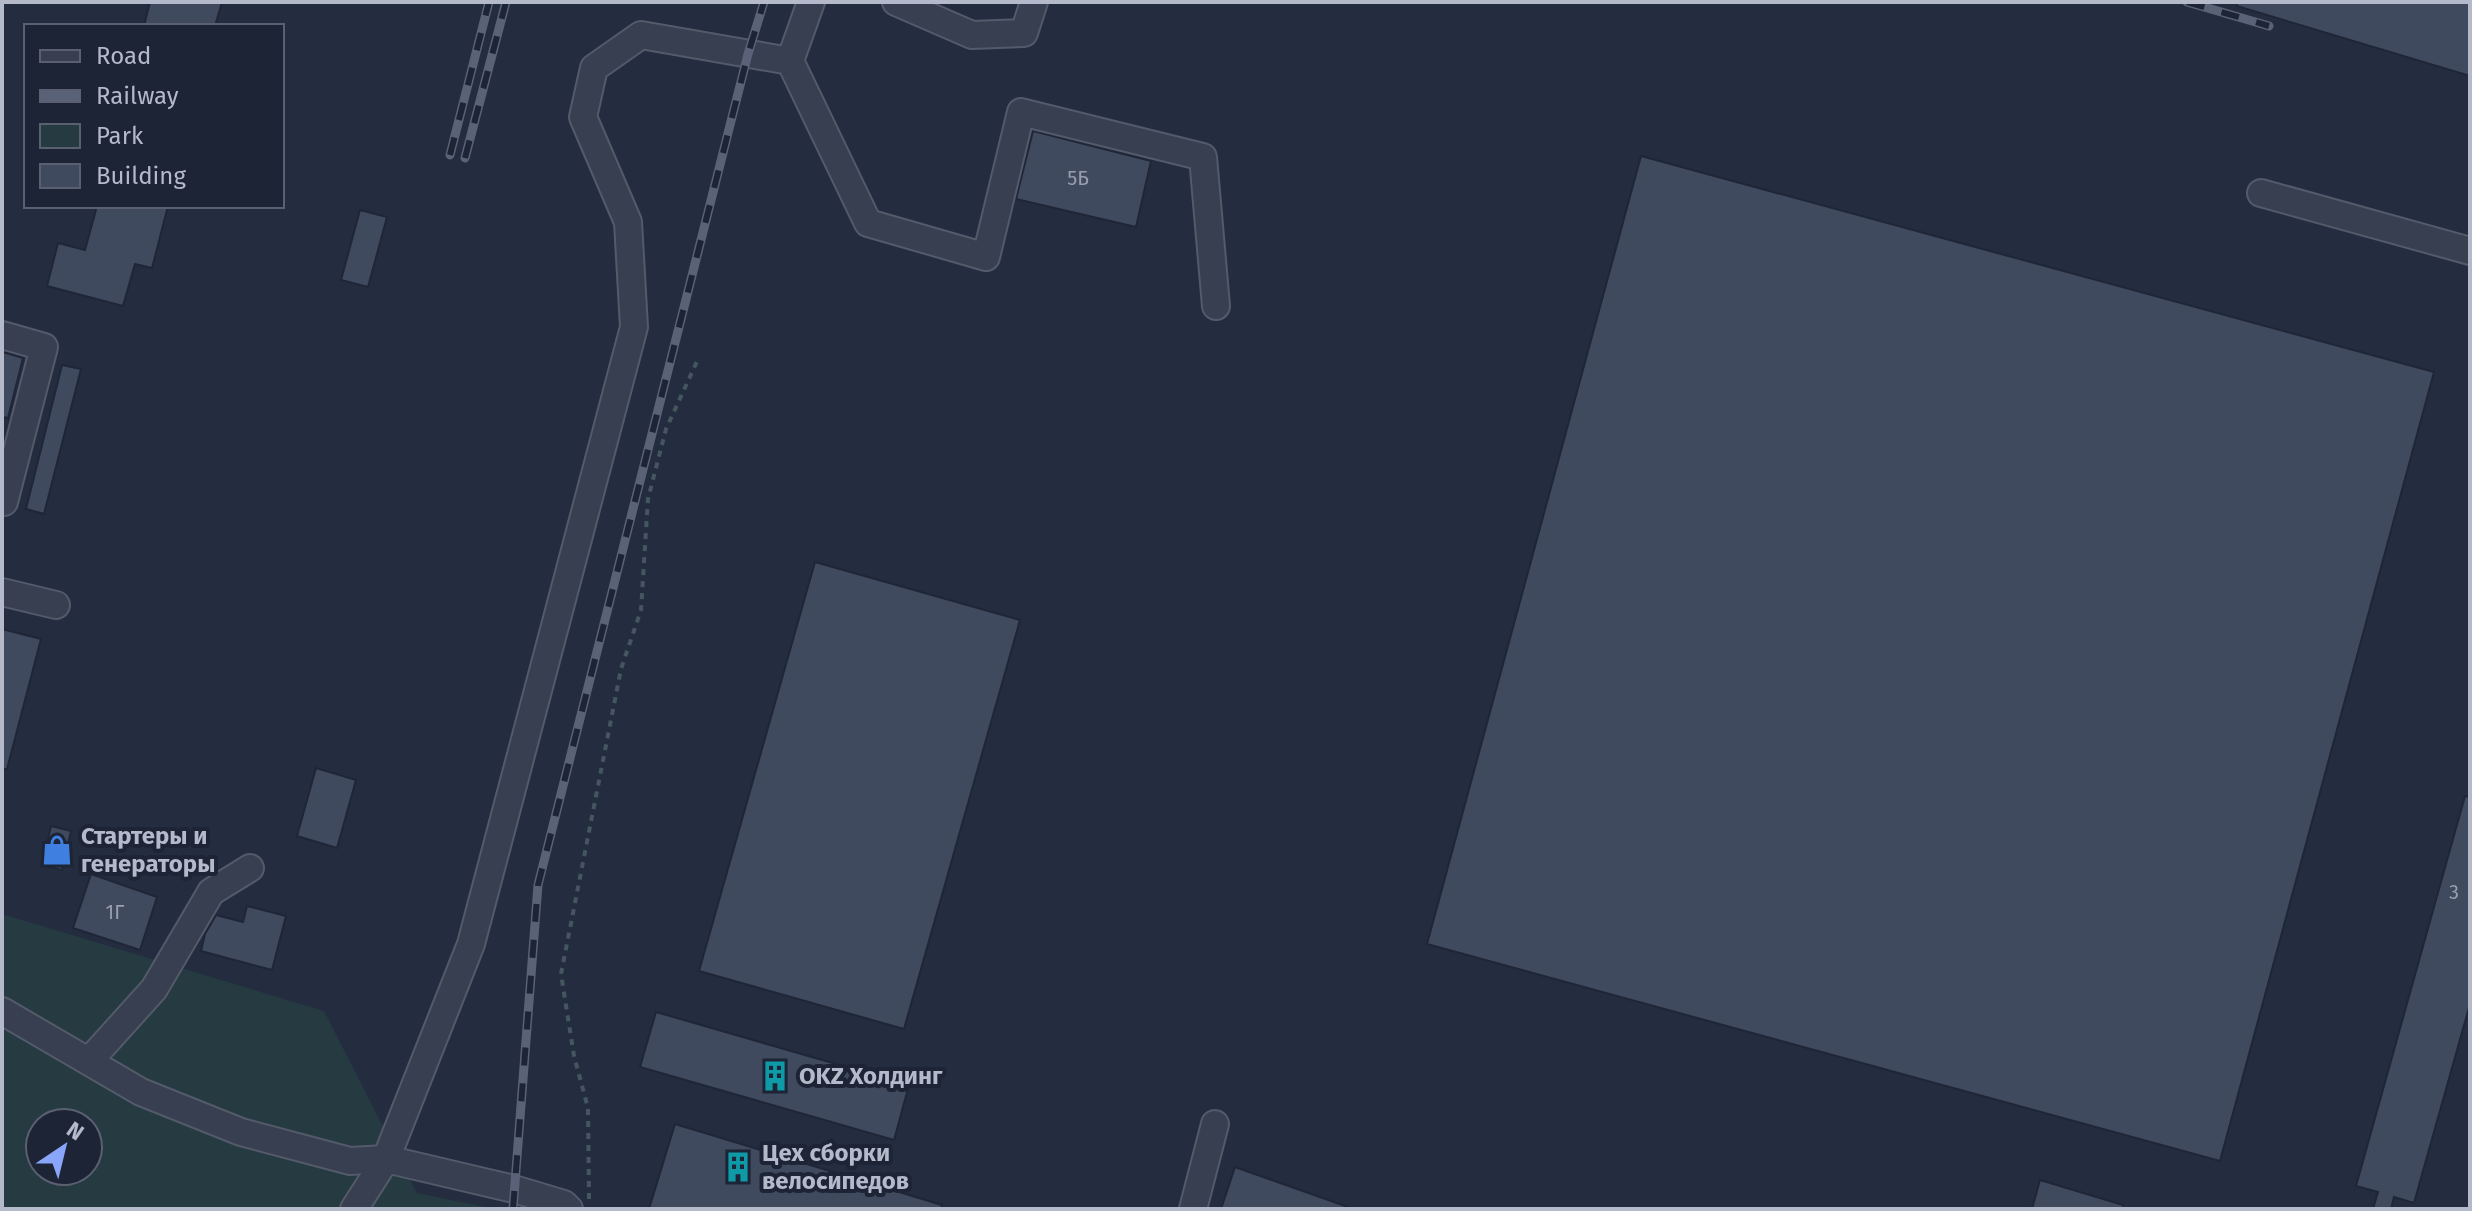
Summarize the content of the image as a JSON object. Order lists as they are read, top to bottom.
{
  "places": {
    "shop": ["Стартеры и генераторы"],
    "building": ["OKZ Холдинг", "Цех сборки велосипедов"]
  },
  "house_numbers": ["5Б", "3", "1Г"],
  "legend": [
    "Road",
    "Railway",
    "Park",
    "Building"
  ],
  "north": "top right"
}
